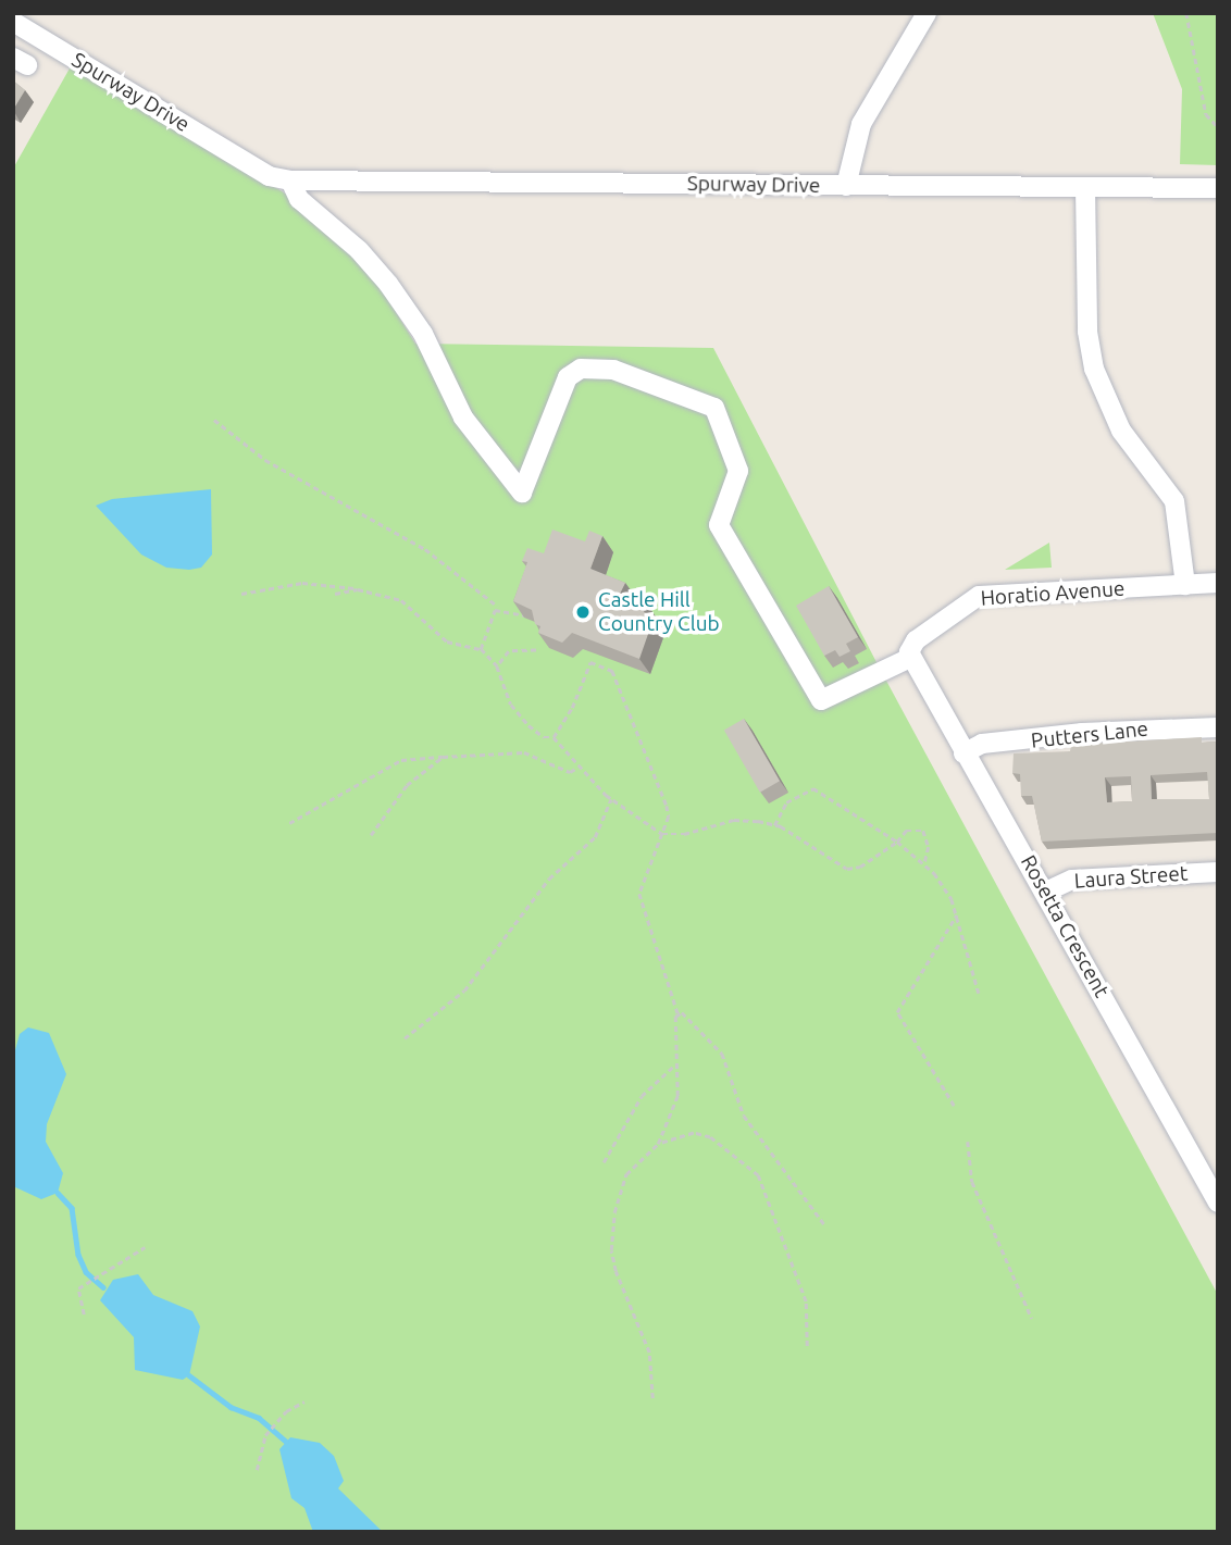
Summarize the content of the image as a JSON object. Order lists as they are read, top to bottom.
{
  "streets": {
    "street": [
      "Spurway Drive",
      "Horatio Avenue",
      "Putters Lane",
      "Laura Street",
      "Rosetta Crescent"
    ]
  },
  "crossings": [
    ["Horatio Avenue", "Rosetta Crescent"],
    ["Putters Lane", "Rosetta Crescent"],
    ["Laura Street", "Rosetta Crescent"]
  ],
  "places": ["Castle Hill Country Club"]
}
